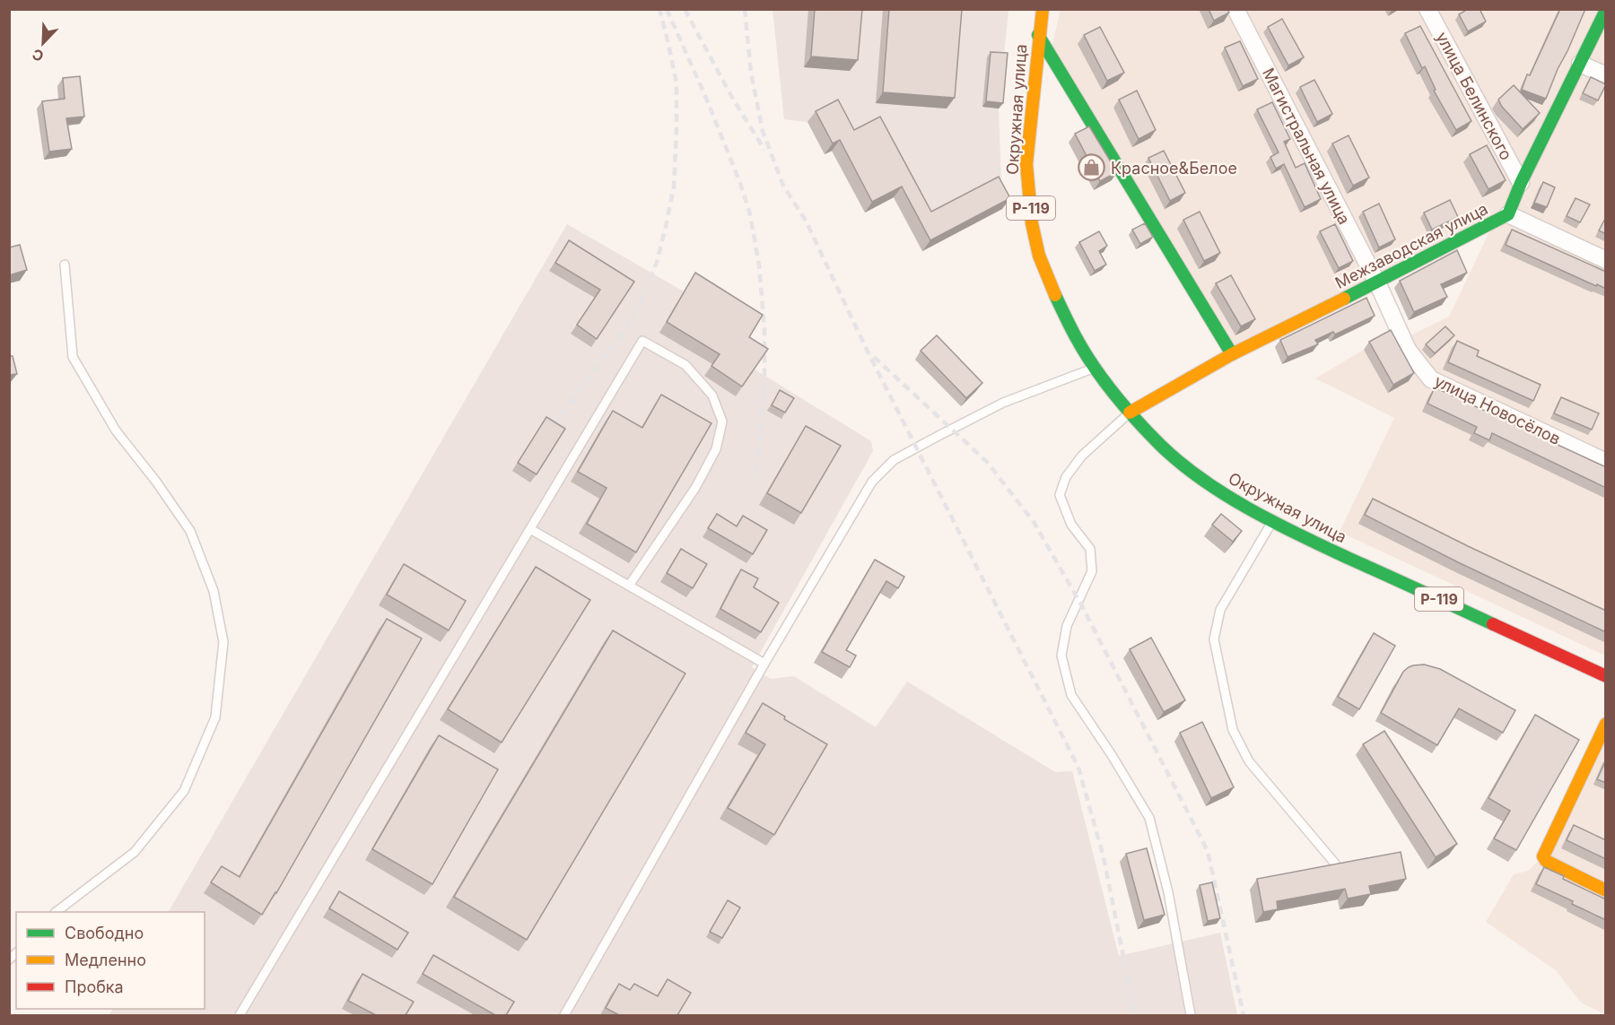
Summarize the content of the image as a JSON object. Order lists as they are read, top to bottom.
{
  "streets": {
    "main road": ["Окружная улица", "Р-119", "Межзаводская улица"],
    "street": ["улица Белинского", "Магистральная улица", "улица Новосёлов"]
  },
  "crossings": [
    ["улица Белинского", "Межзаводская улица"],
    ["Окружная улица", "Межзаводская улица"],
    ["Магистральная улица", "Межзаводская улица"],
    ["Магистральная улица", "улица Новосёлов"],
    ["Межзаводская улица", "улица Новосёлов"]
  ],
  "places": {
    "shop": ["Красное&Белое"]
  },
  "legend": ["Свободно", "Медленно", "Пробка"],
  "north": "bottom left"
}
